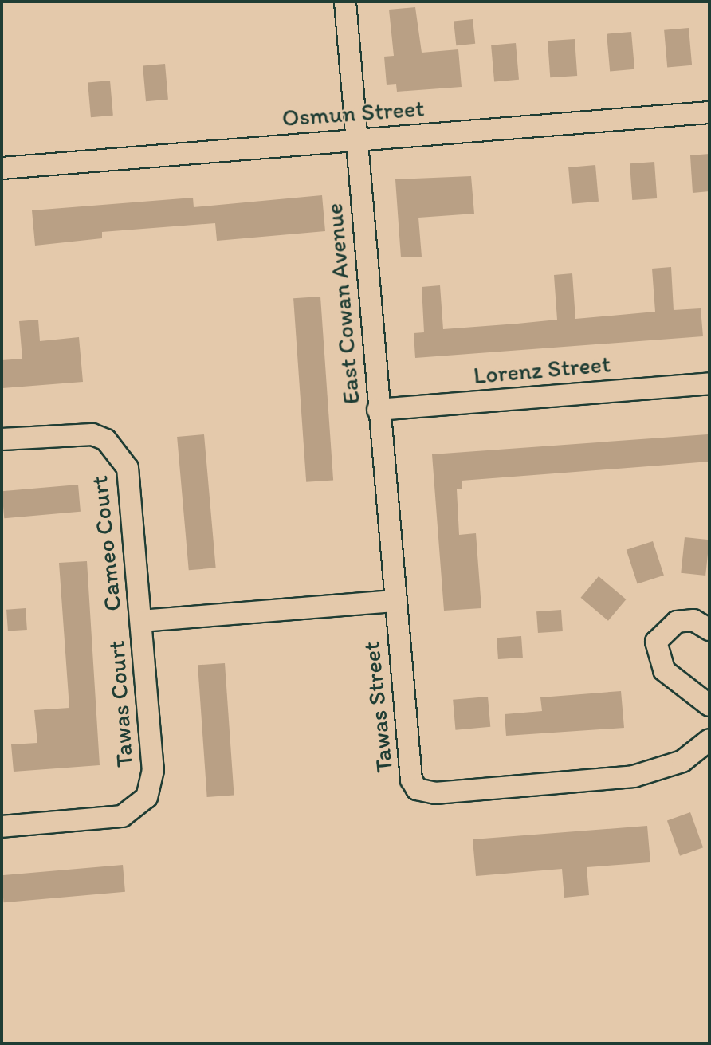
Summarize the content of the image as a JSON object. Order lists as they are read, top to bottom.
{
  "streets": {
    "street": [
      "Osmun Street",
      "East Cowan Avenue",
      "Lorenz Street",
      "Cameo Court",
      "Tawas Court",
      "Tawas Street"
    ]
  },
  "crossings": [
    ["Osmun Street", "East Cowan Avenue"],
    ["East Cowan Avenue", "Lorenz Street"],
    ["East Cowan Avenue", "Tawas Street"],
    ["Cameo Court", "Tawas Court"]
  ]
}
